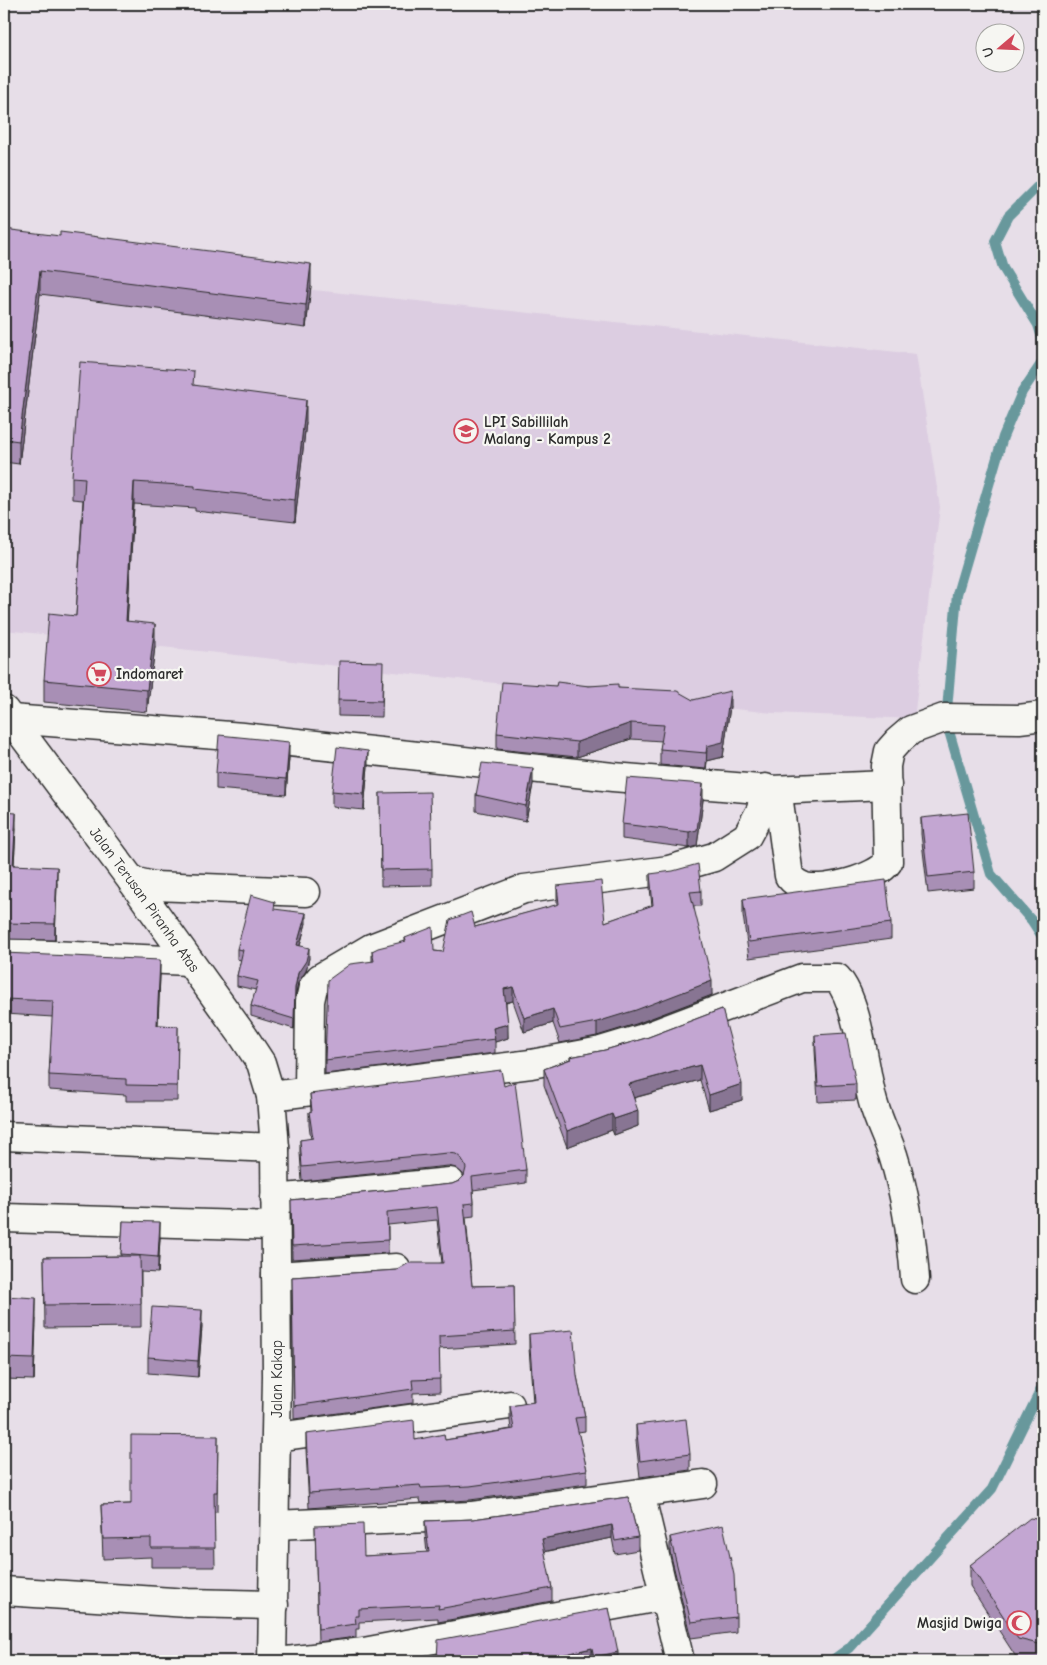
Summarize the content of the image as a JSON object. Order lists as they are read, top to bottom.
{
  "streets": {
    "street": ["Jalan Terusan Piranha Atas", "Jalan Kakap"]
  },
  "crossings": [
    ["Jalan Terusan Piranha Atas", "Jalan Kakap"]
  ],
  "places": {
    "school or university": ["LPI Sabillilah Malang - Kampus 2"],
    "supermarket": ["Indomaret"],
    "mosque": ["Masjid Dwiga"]
  },
  "north": "left"
}
